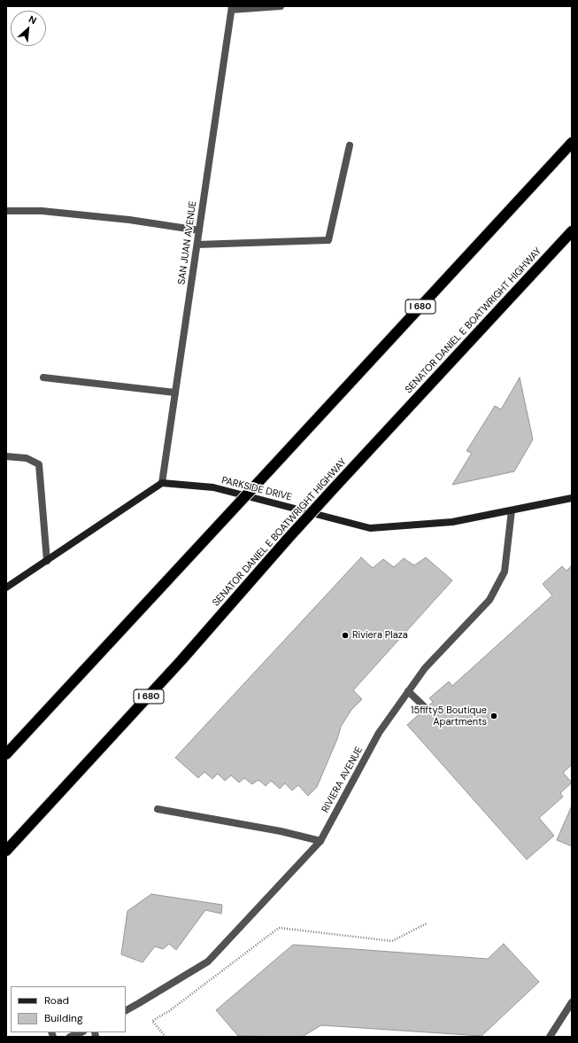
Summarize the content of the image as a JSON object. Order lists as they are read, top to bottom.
{
  "streets": {
    "highway": ["I 680", "SENATOR DANIEL E BOATWRIGHT HIGHWAY"],
    "street": ["SAN JUAN AVENUE", "PARKSIDE DRIVE", "RIVIERA AVENUE"]
  },
  "crossings": [
    ["SAN JUAN AVENUE", "PARKSIDE DRIVE"],
    ["PARKSIDE DRIVE", "RIVIERA AVENUE"]
  ],
  "places": ["Riviera Plaza", "15fifty5 Boutique Apartments"],
  "legend": ["Road", "Building"],
  "north": "top right"
}
